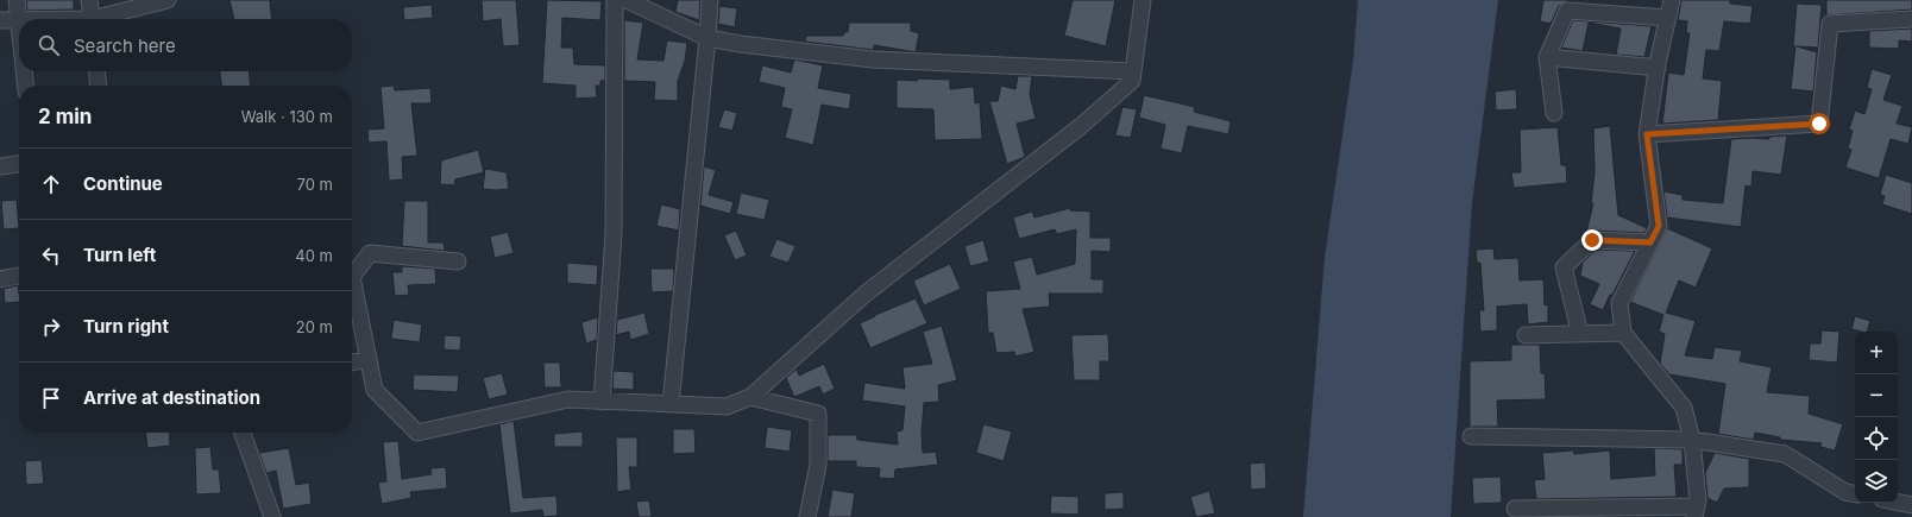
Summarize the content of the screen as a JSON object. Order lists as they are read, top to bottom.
{
  "page": {
    "search": "Search here",
    "heading": ["2 min", "Walk · 130 m"],
    "list": [
      ["Continue", "70 m"],
      ["Turn left", "40 m"],
      ["Turn right", "20 m"],
      "Arrive at destination"
    ],
    "map_buttons": ["+", "−"]
  }
}
